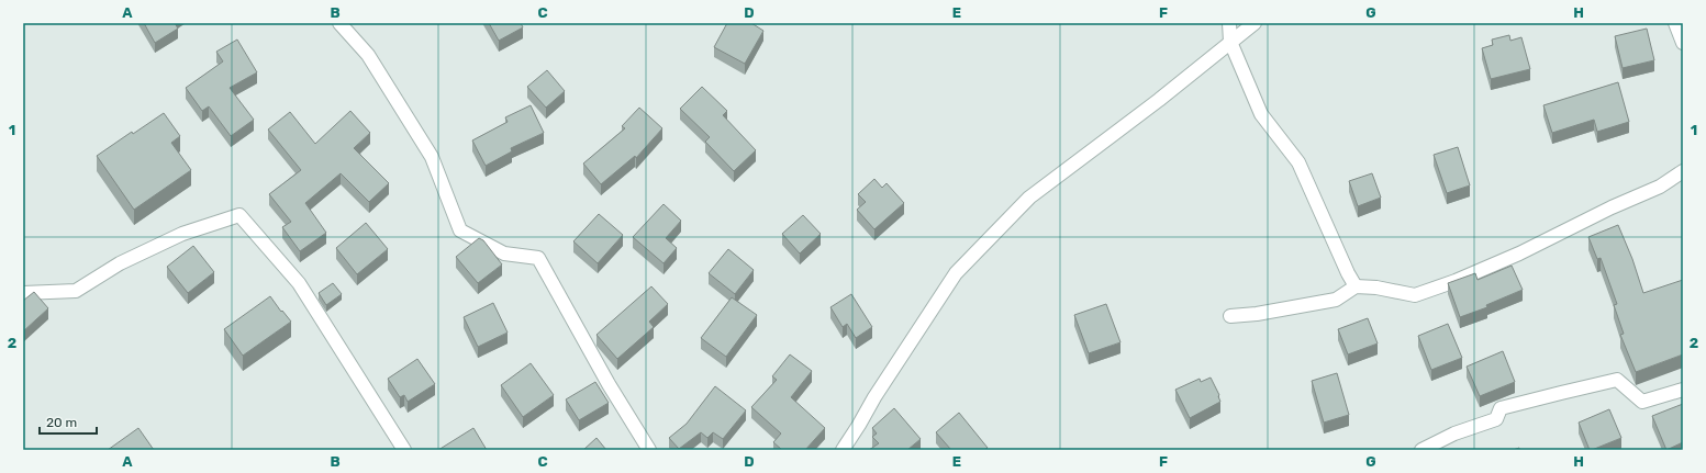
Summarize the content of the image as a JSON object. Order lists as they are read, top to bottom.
{
  "scale_bar": "20 m",
  "grid": {
    "columns": [
      "A",
      "B",
      "C",
      "D",
      "E",
      "F",
      "G",
      "H"
    ],
    "rows": ["1", "2"]
  }
}
